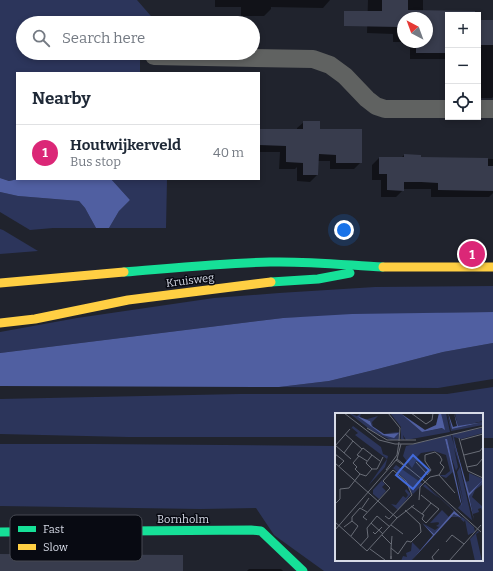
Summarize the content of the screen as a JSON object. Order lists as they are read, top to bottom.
{
  "streets": {
    "street": ["Kruisweg", "Bornholm"]
  },
  "legend": ["Fast", "Slow"],
  "north": "top left",
  "page": {
    "map_buttons": ["+", "−"],
    "search": "Search here",
    "heading": "Nearby",
    "list": [
      {
        "mark": "1",
        "name": "Houtwijkerveld",
        "note": "Bus stop",
        "value": "40 m"
      }
    ],
    "pins": "1"
  }
}
